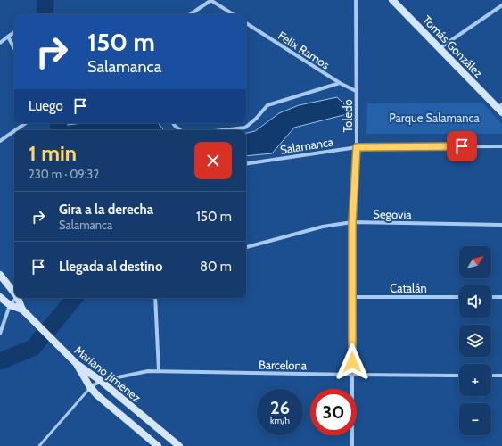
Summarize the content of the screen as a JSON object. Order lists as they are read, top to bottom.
{
  "streets": {
    "street": [
      "Tomás González",
      "Felix Ramos",
      "Toledo",
      "Salamanca",
      "Segovia",
      "Catalán",
      "Barcelona",
      "Mariano Jiménez"
    ]
  },
  "crossings": [
    ["Felix Ramos", "Toledo"],
    ["Toledo", "Salamanca"],
    ["Toledo", "Segovia"],
    ["Toledo", "Catalán"],
    ["Toledo", "Barcelona"],
    ["Barcelona", "Mariano Jiménez"]
  ],
  "parks": ["Parque Salamanca"],
  "north": "top right",
  "page": {
    "turn": ["150 m", "Salamanca"],
    "then": "Luego",
    "heading": ["1 min", "230 m · 09:32"],
    "list": [
      {
        "name": "Gira a la derecha",
        "note": "Salamanca",
        "value": "150 m"
      },
      {
        "name": "Llegada al destino",
        "value": "80 m"
      }
    ],
    "map_buttons": ["+", "−"],
    "speed": "26 km/h",
    "limit": "30"
  }
}
